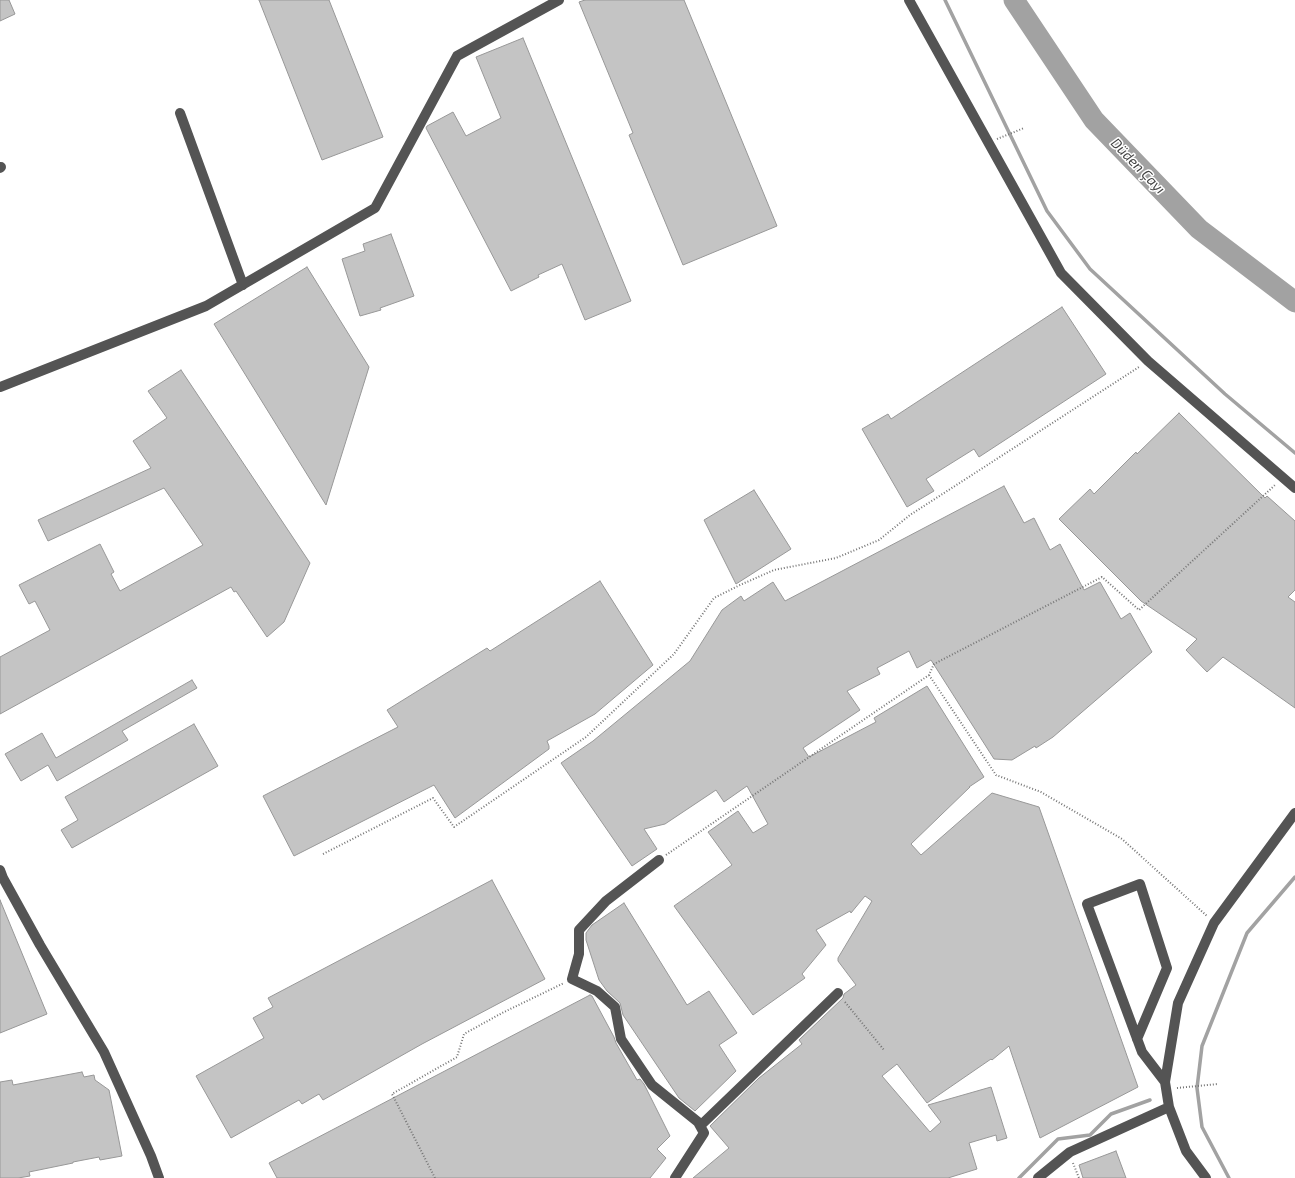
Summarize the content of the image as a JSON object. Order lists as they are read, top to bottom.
{
  "water": ["Düden Çayı"]
}
